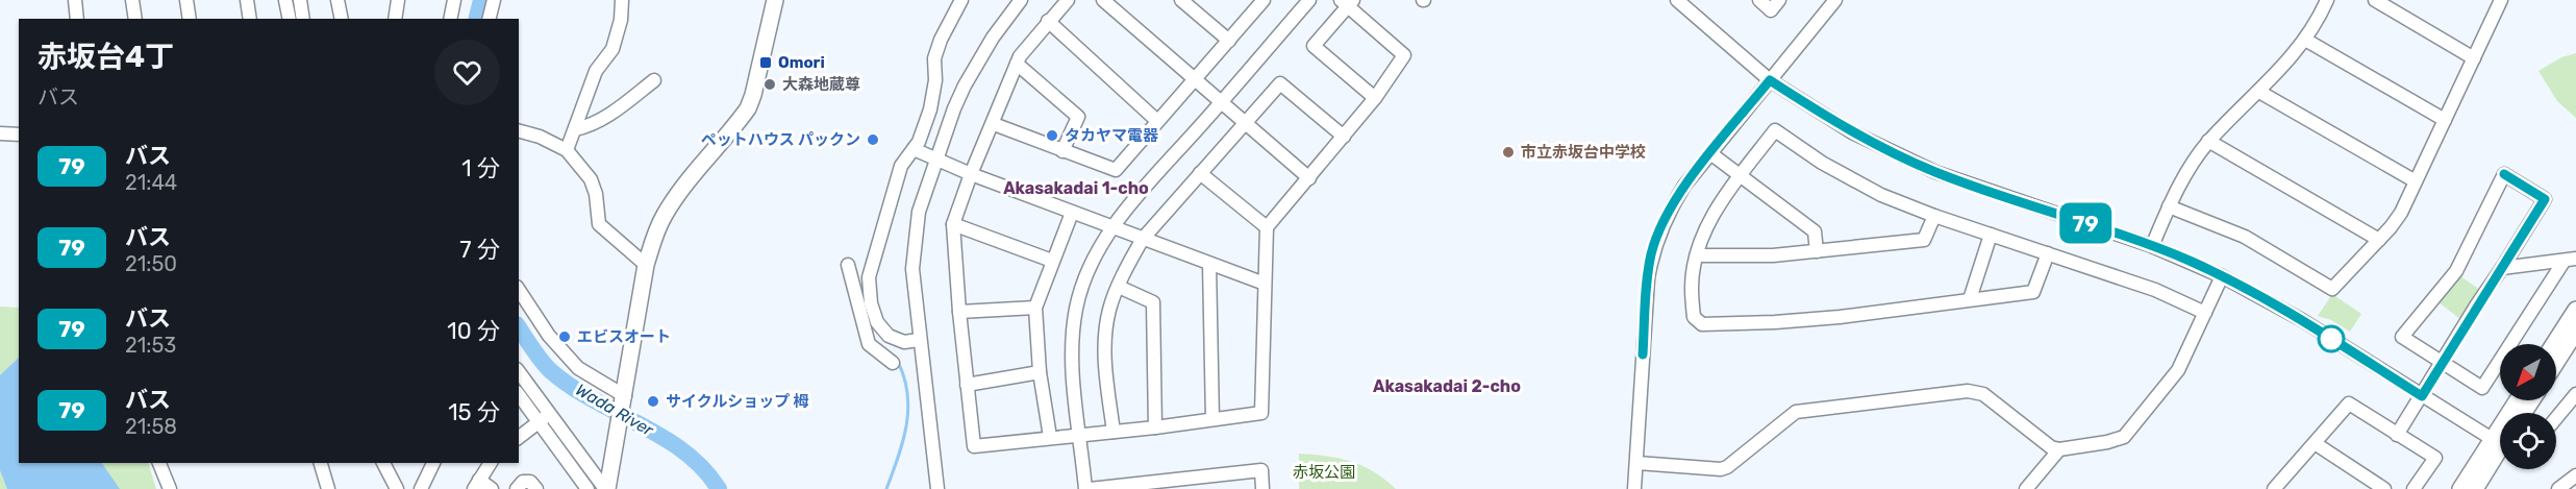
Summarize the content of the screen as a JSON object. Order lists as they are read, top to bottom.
{
  "districts": ["Akasakadai 1-cho", "Akasakadai 2-cho"],
  "water": ["Wada River"],
  "parks": ["赤坂公園"],
  "places": {
    "transit": ["Omori"],
    "other": [
      "大森地蔵尊",
      "タカヤマ電器",
      "ペットハウス パックン",
      "市立赤坂台中学校",
      "エビスオート",
      "サイクルショップ 栂"
    ]
  },
  "lines": ["bus line 79"],
  "north": "bottom left",
  "page": {
    "on_map": "79",
    "heading": ["赤坂台4丁", "バス"],
    "list": [
      {
        "mark": "79",
        "name": "バス",
        "note": "21:44",
        "value": "1 分"
      },
      {
        "mark": "79",
        "name": "バス",
        "note": "21:50",
        "value": "7 分"
      },
      {
        "mark": "79",
        "name": "バス",
        "note": "21:53",
        "value": "10 分"
      },
      {
        "mark": "79",
        "name": "バス",
        "note": "21:58",
        "value": "15 分"
      }
    ]
  }
}
